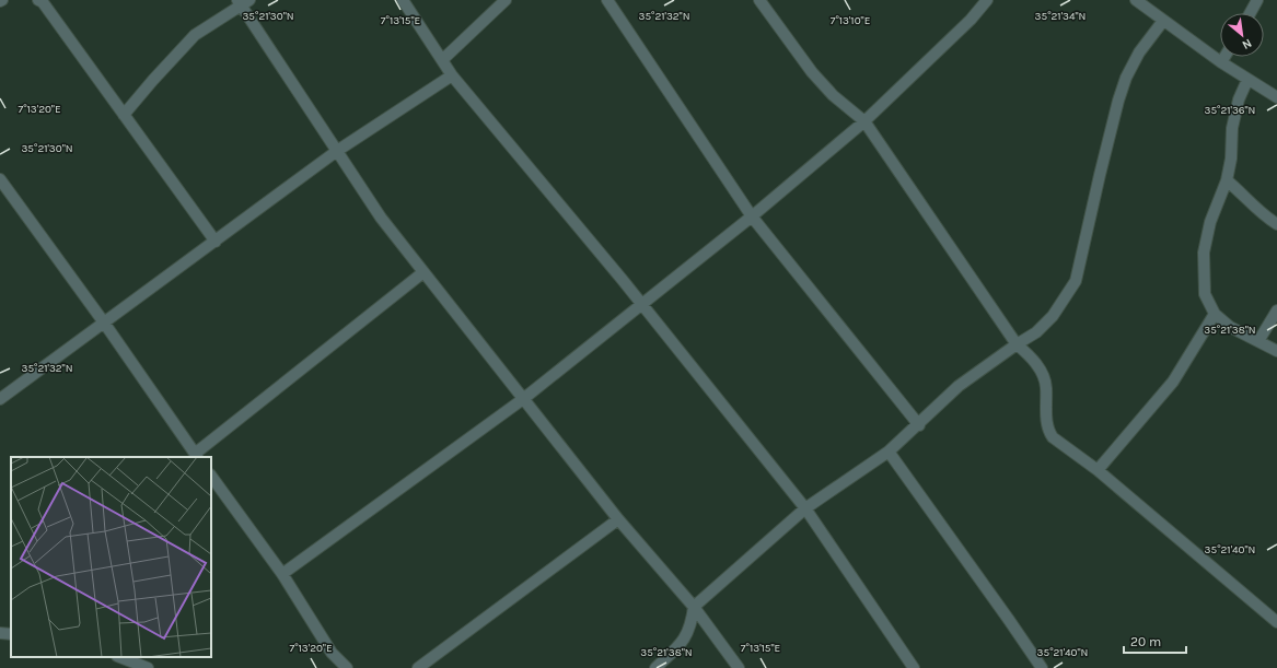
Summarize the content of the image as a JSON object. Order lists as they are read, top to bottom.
{
  "scale_bar": "20 m",
  "north": "bottom right",
  "coordinates": [
    "35°21'30\"N",
    "35°21'32\"N",
    "35°21'34\"N",
    "7°13'15\"E",
    "7°13'10\"E",
    "7°13'20\"E",
    "35°21'36\"N",
    "35°21'38\"N",
    "35°21'40\"N"
  ]
}
